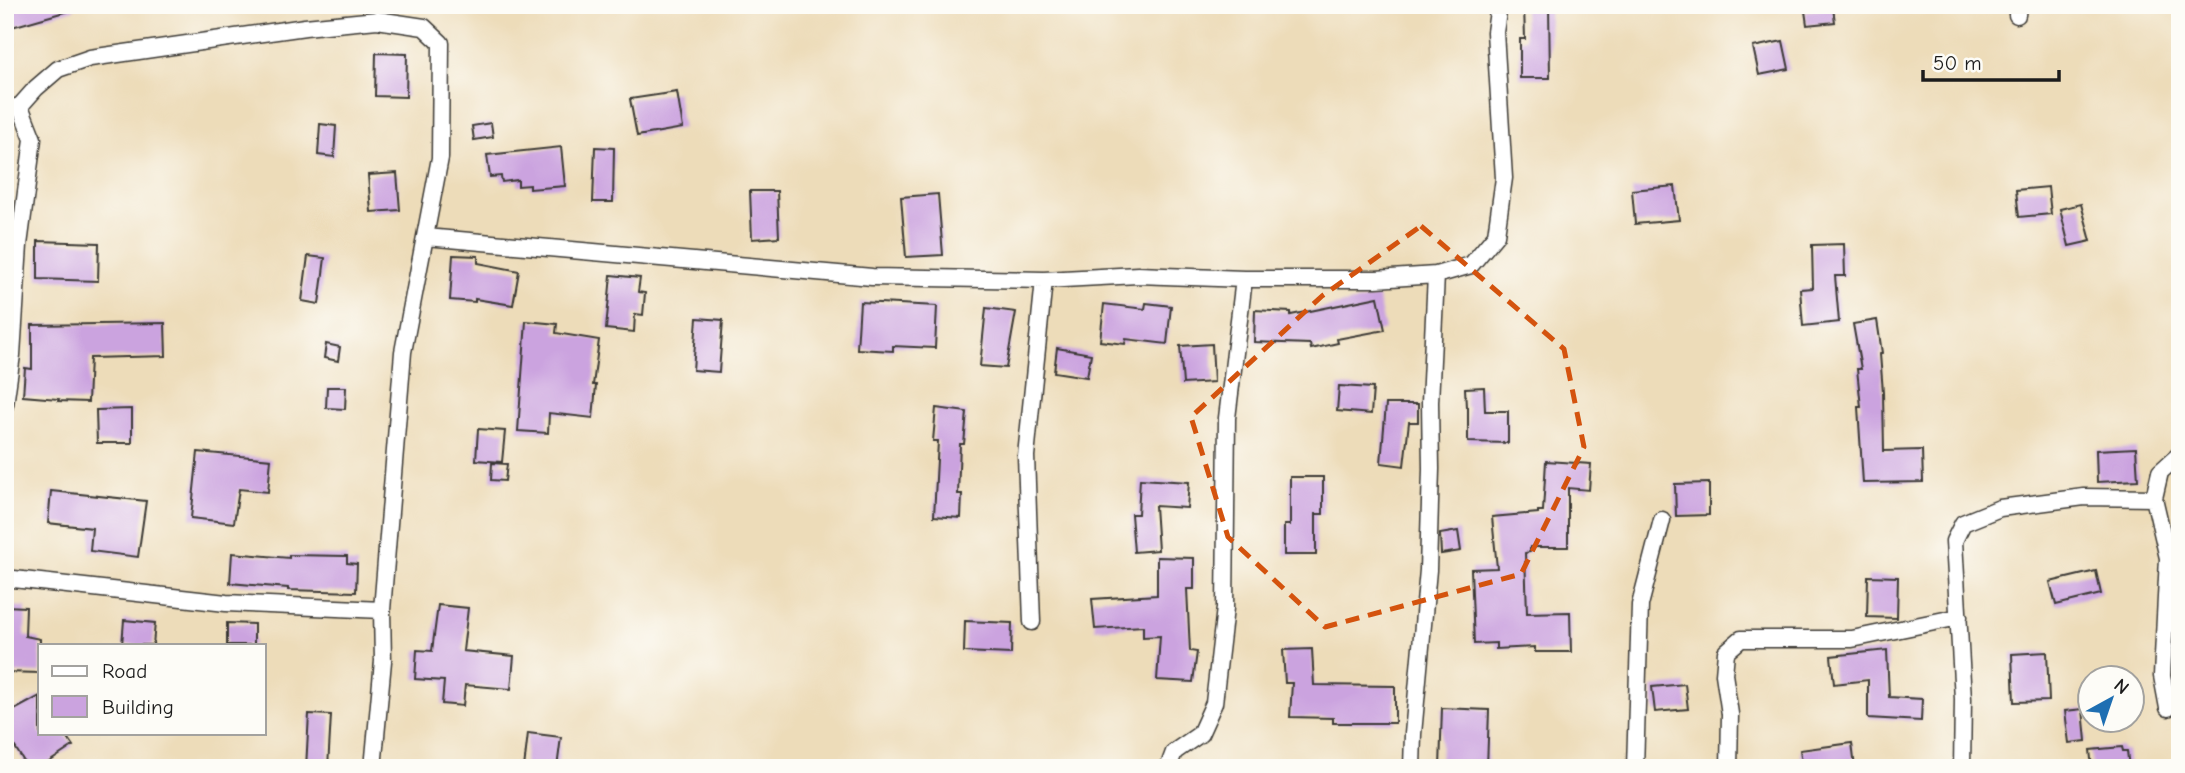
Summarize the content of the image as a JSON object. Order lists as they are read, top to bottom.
{
  "legend": ["Road", "Building"],
  "scale_bar": "50 m",
  "north": "top right"
}
